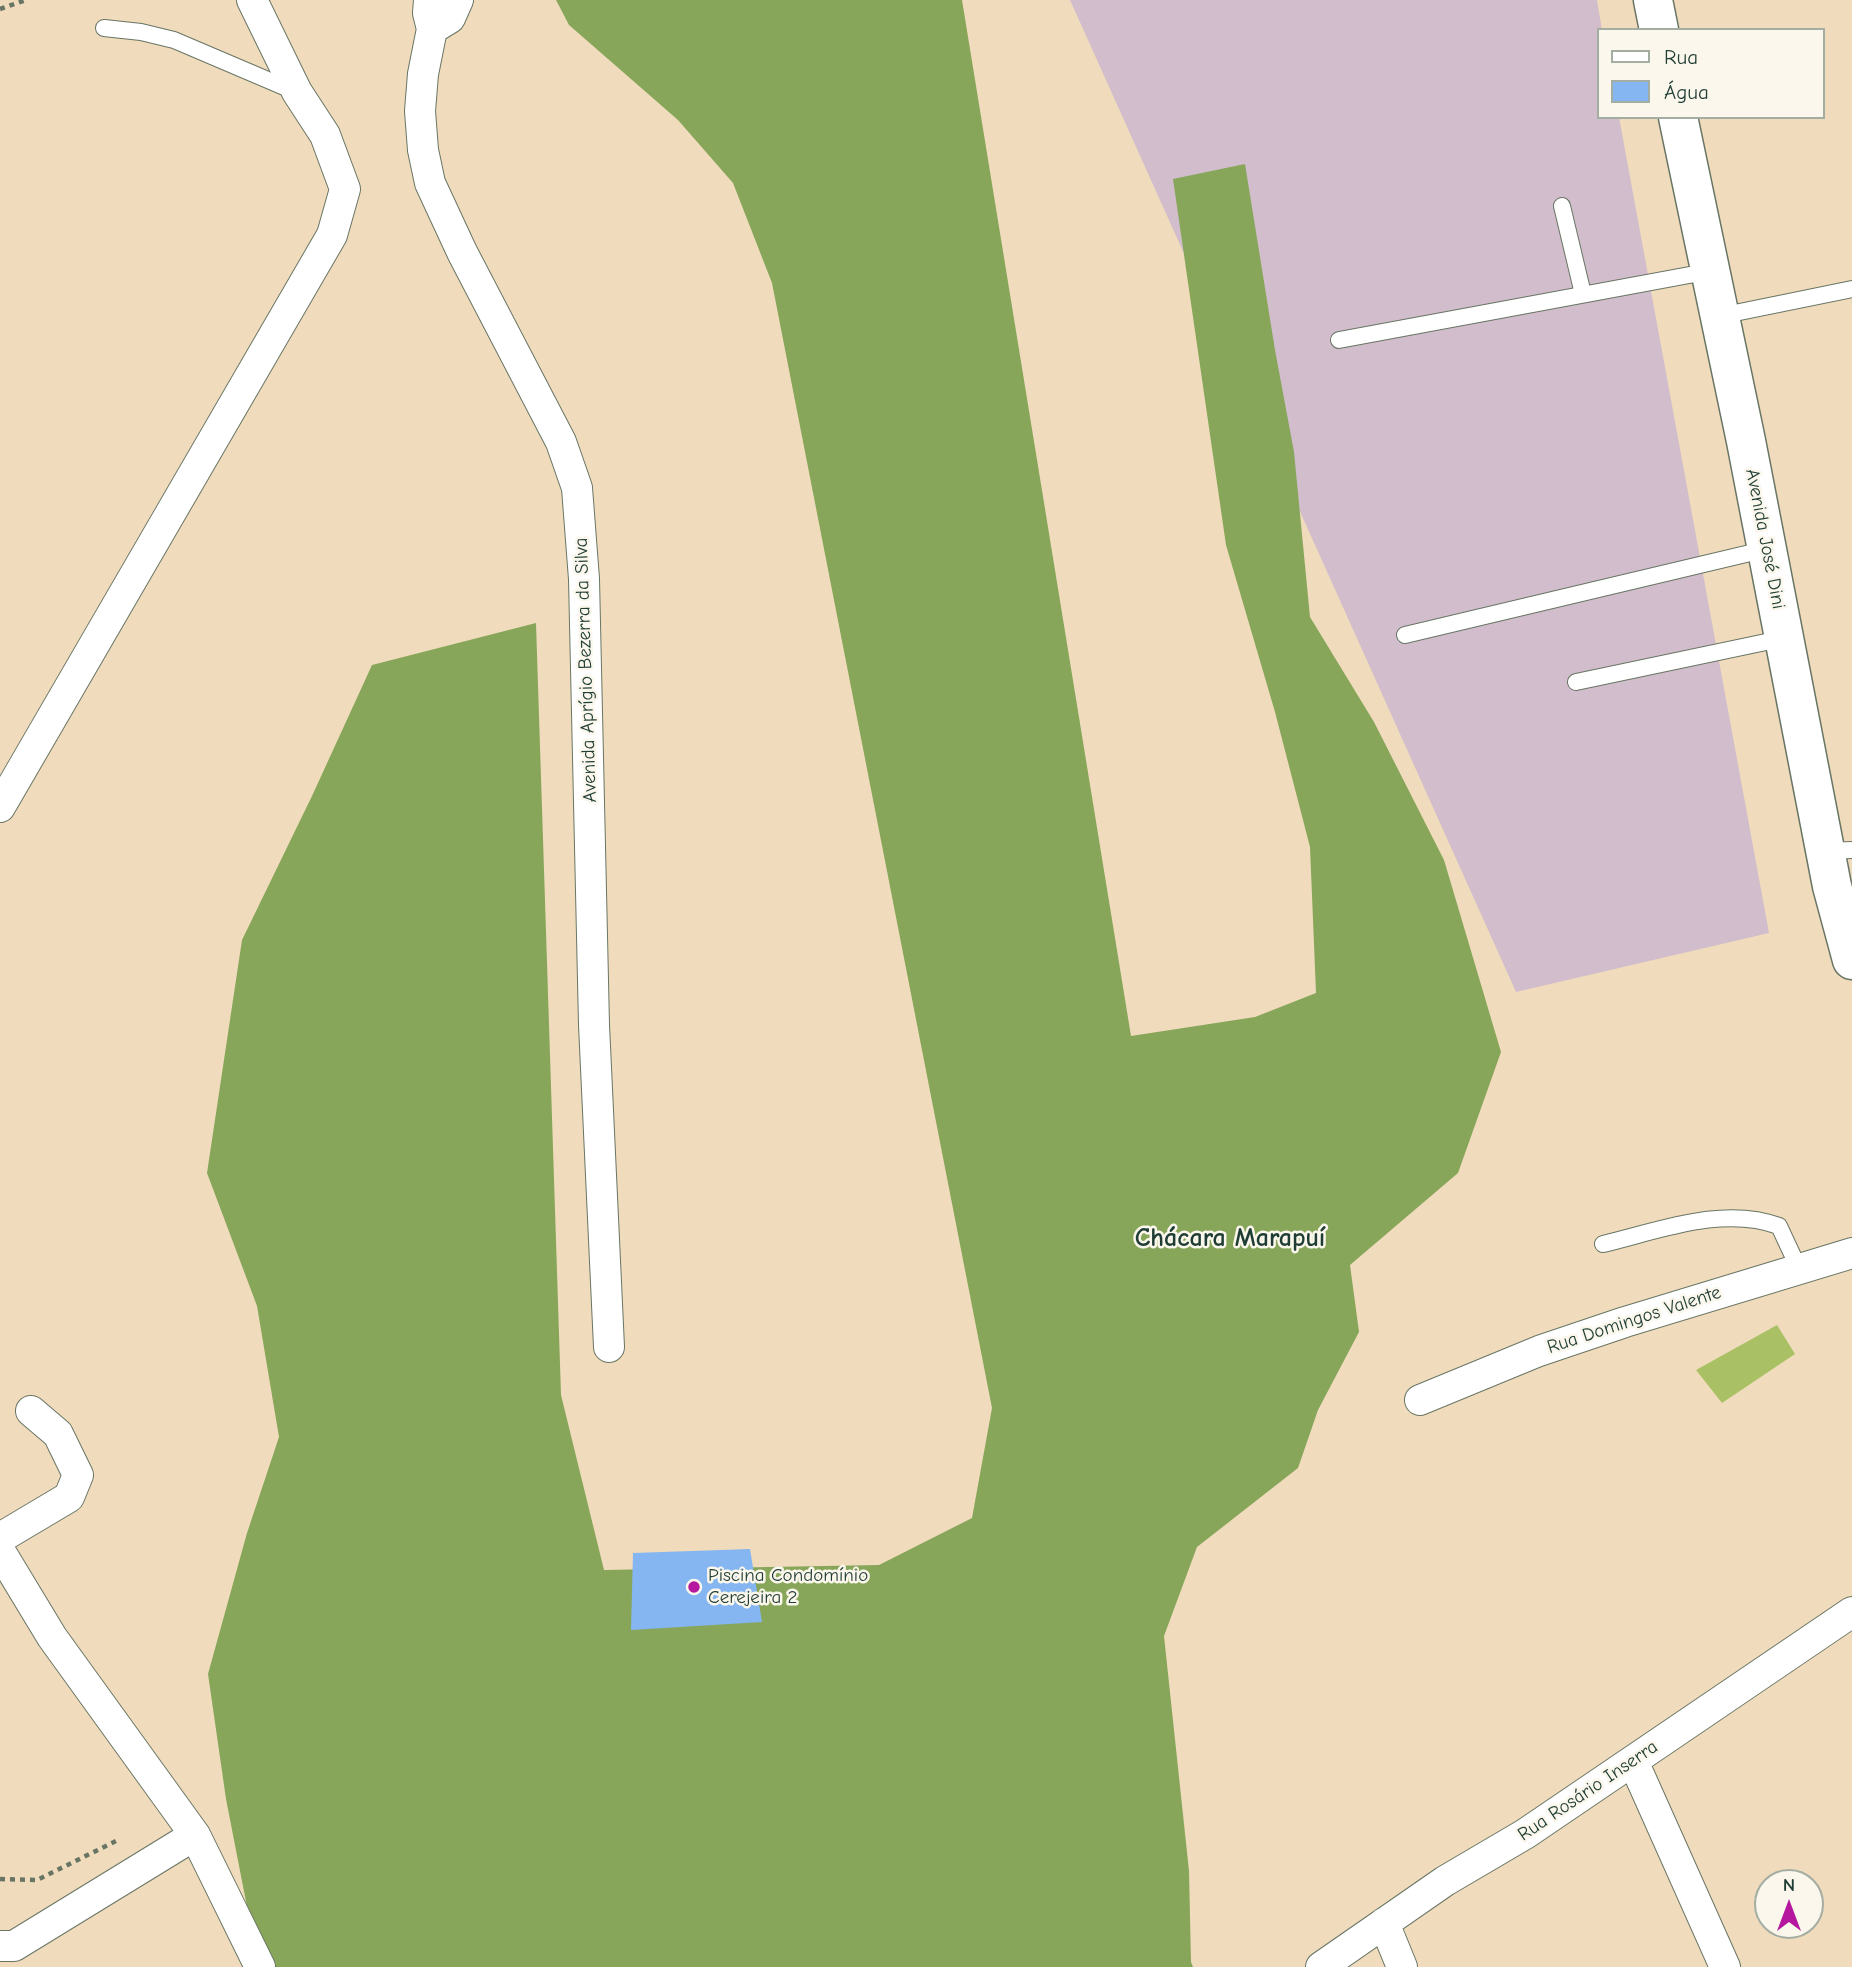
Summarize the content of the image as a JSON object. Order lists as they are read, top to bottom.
{
  "streets": {
    "street": [
      "Avenida José Dini",
      "Avenida Aprígio Bezerra da Silva",
      "Rua Domingos Valente",
      "Rua Rosário Inserra"
    ]
  },
  "districts": ["Chácara Marapuí"],
  "places": ["Piscina Condomínio Cerejeira 2"],
  "legend": ["Rua", "Água"],
  "north": "top"
}
